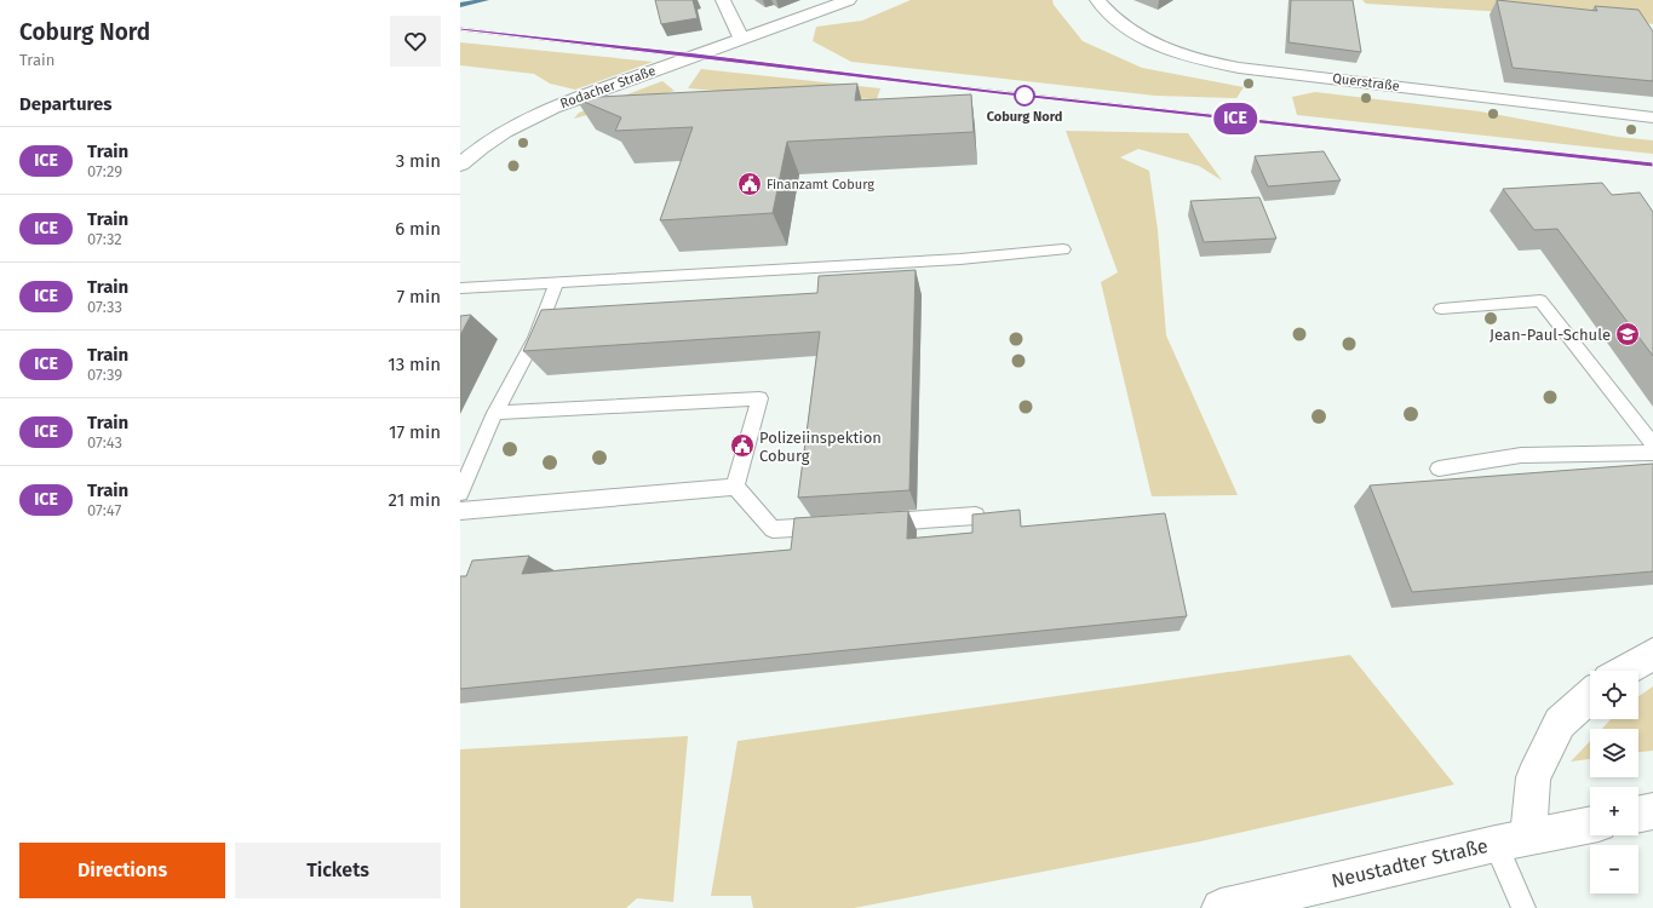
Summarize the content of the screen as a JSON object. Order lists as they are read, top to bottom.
{
  "streets": {
    "street": ["Querstraße", "Rodacher Straße", "Neustadter Straße"]
  },
  "places": {
    "other": ["Coburg Nord"],
    "public building": ["Finanzamt Coburg", "Polizeiinspektion Coburg"],
    "school or university": ["Jean-Paul-Schule"]
  },
  "page": {
    "heading": [
      ["Coburg Nord", "Train"],
      "Departures"
    ],
    "on_map": "ICE",
    "list": [
      {
        "mark": "ICE",
        "name": "Train",
        "note": "07:29",
        "value": "3 min"
      },
      {
        "mark": "ICE",
        "name": "Train",
        "note": "07:32",
        "value": "6 min"
      },
      {
        "mark": "ICE",
        "name": "Train",
        "note": "07:33",
        "value": "7 min"
      },
      {
        "mark": "ICE",
        "name": "Train",
        "note": "07:39",
        "value": "13 min"
      },
      {
        "mark": "ICE",
        "name": "Train",
        "note": "07:43",
        "value": "17 min"
      },
      {
        "mark": "ICE",
        "name": "Train",
        "note": "07:47",
        "value": "21 min"
      }
    ],
    "map_buttons": ["+", "−"],
    "buttons": ["Directions", "Tickets"]
  }
}
